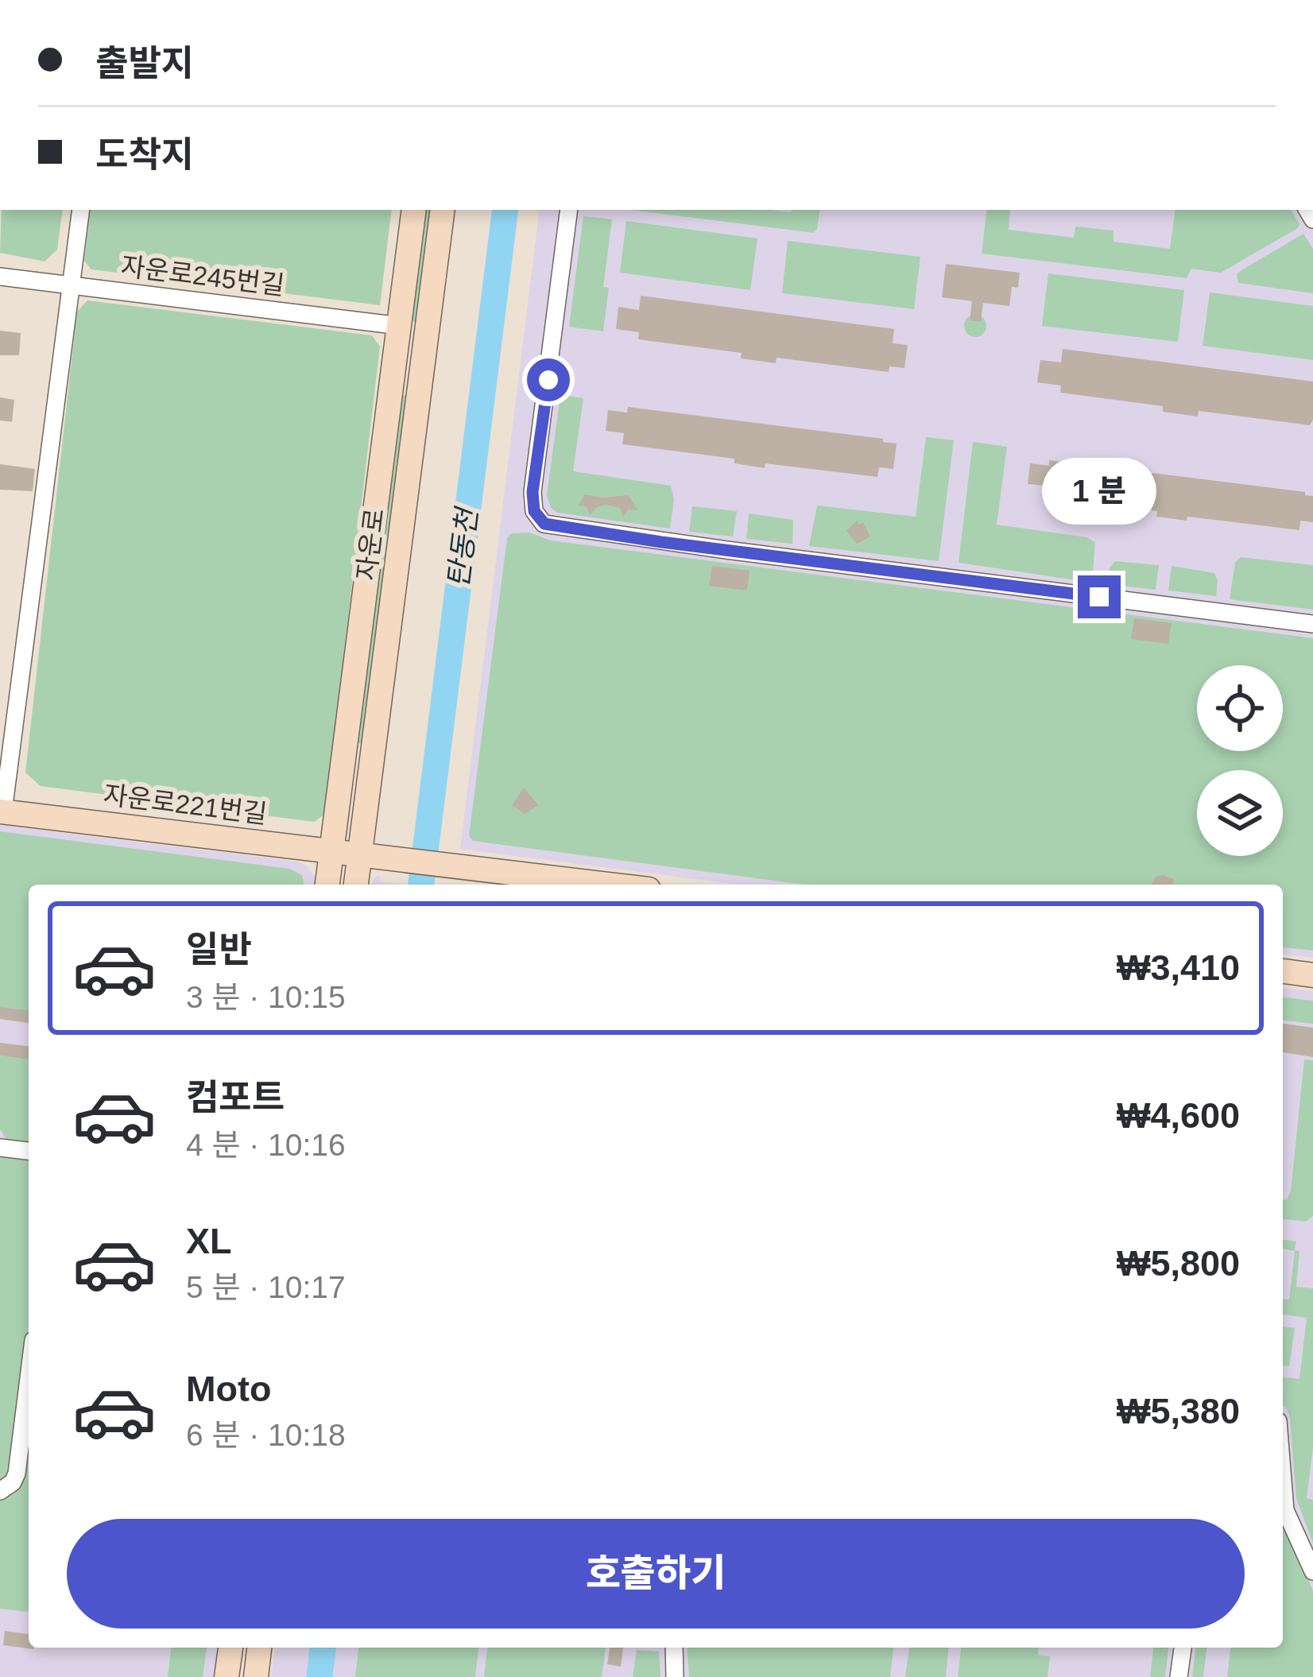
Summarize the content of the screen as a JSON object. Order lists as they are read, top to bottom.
{
  "streets": {
    "street": ["자운로245번길", "자운로", "자운로221번길"]
  },
  "crossings": [
    ["자운로245번길", "자운로"],
    ["자운로245번길", "자운로221번길"],
    ["자운로", "자운로221번길"]
  ],
  "water": ["탄동천"],
  "page": {
    "banner": ["출발지", "도착지"],
    "bubble": "1 분",
    "list": [
      {
        "name": "일반",
        "note": "3 분 · 10:15",
        "value": "₩3,410"
      },
      {
        "name": "컴포트",
        "note": "4 분 · 10:16",
        "value": "₩4,600"
      },
      {
        "name": "XL",
        "note": "5 분 · 10:17",
        "value": "₩5,800"
      },
      {
        "name": "Moto",
        "note": "6 분 · 10:18",
        "value": "₩5,380"
      }
    ],
    "buttons": "호출하기"
  }
}
